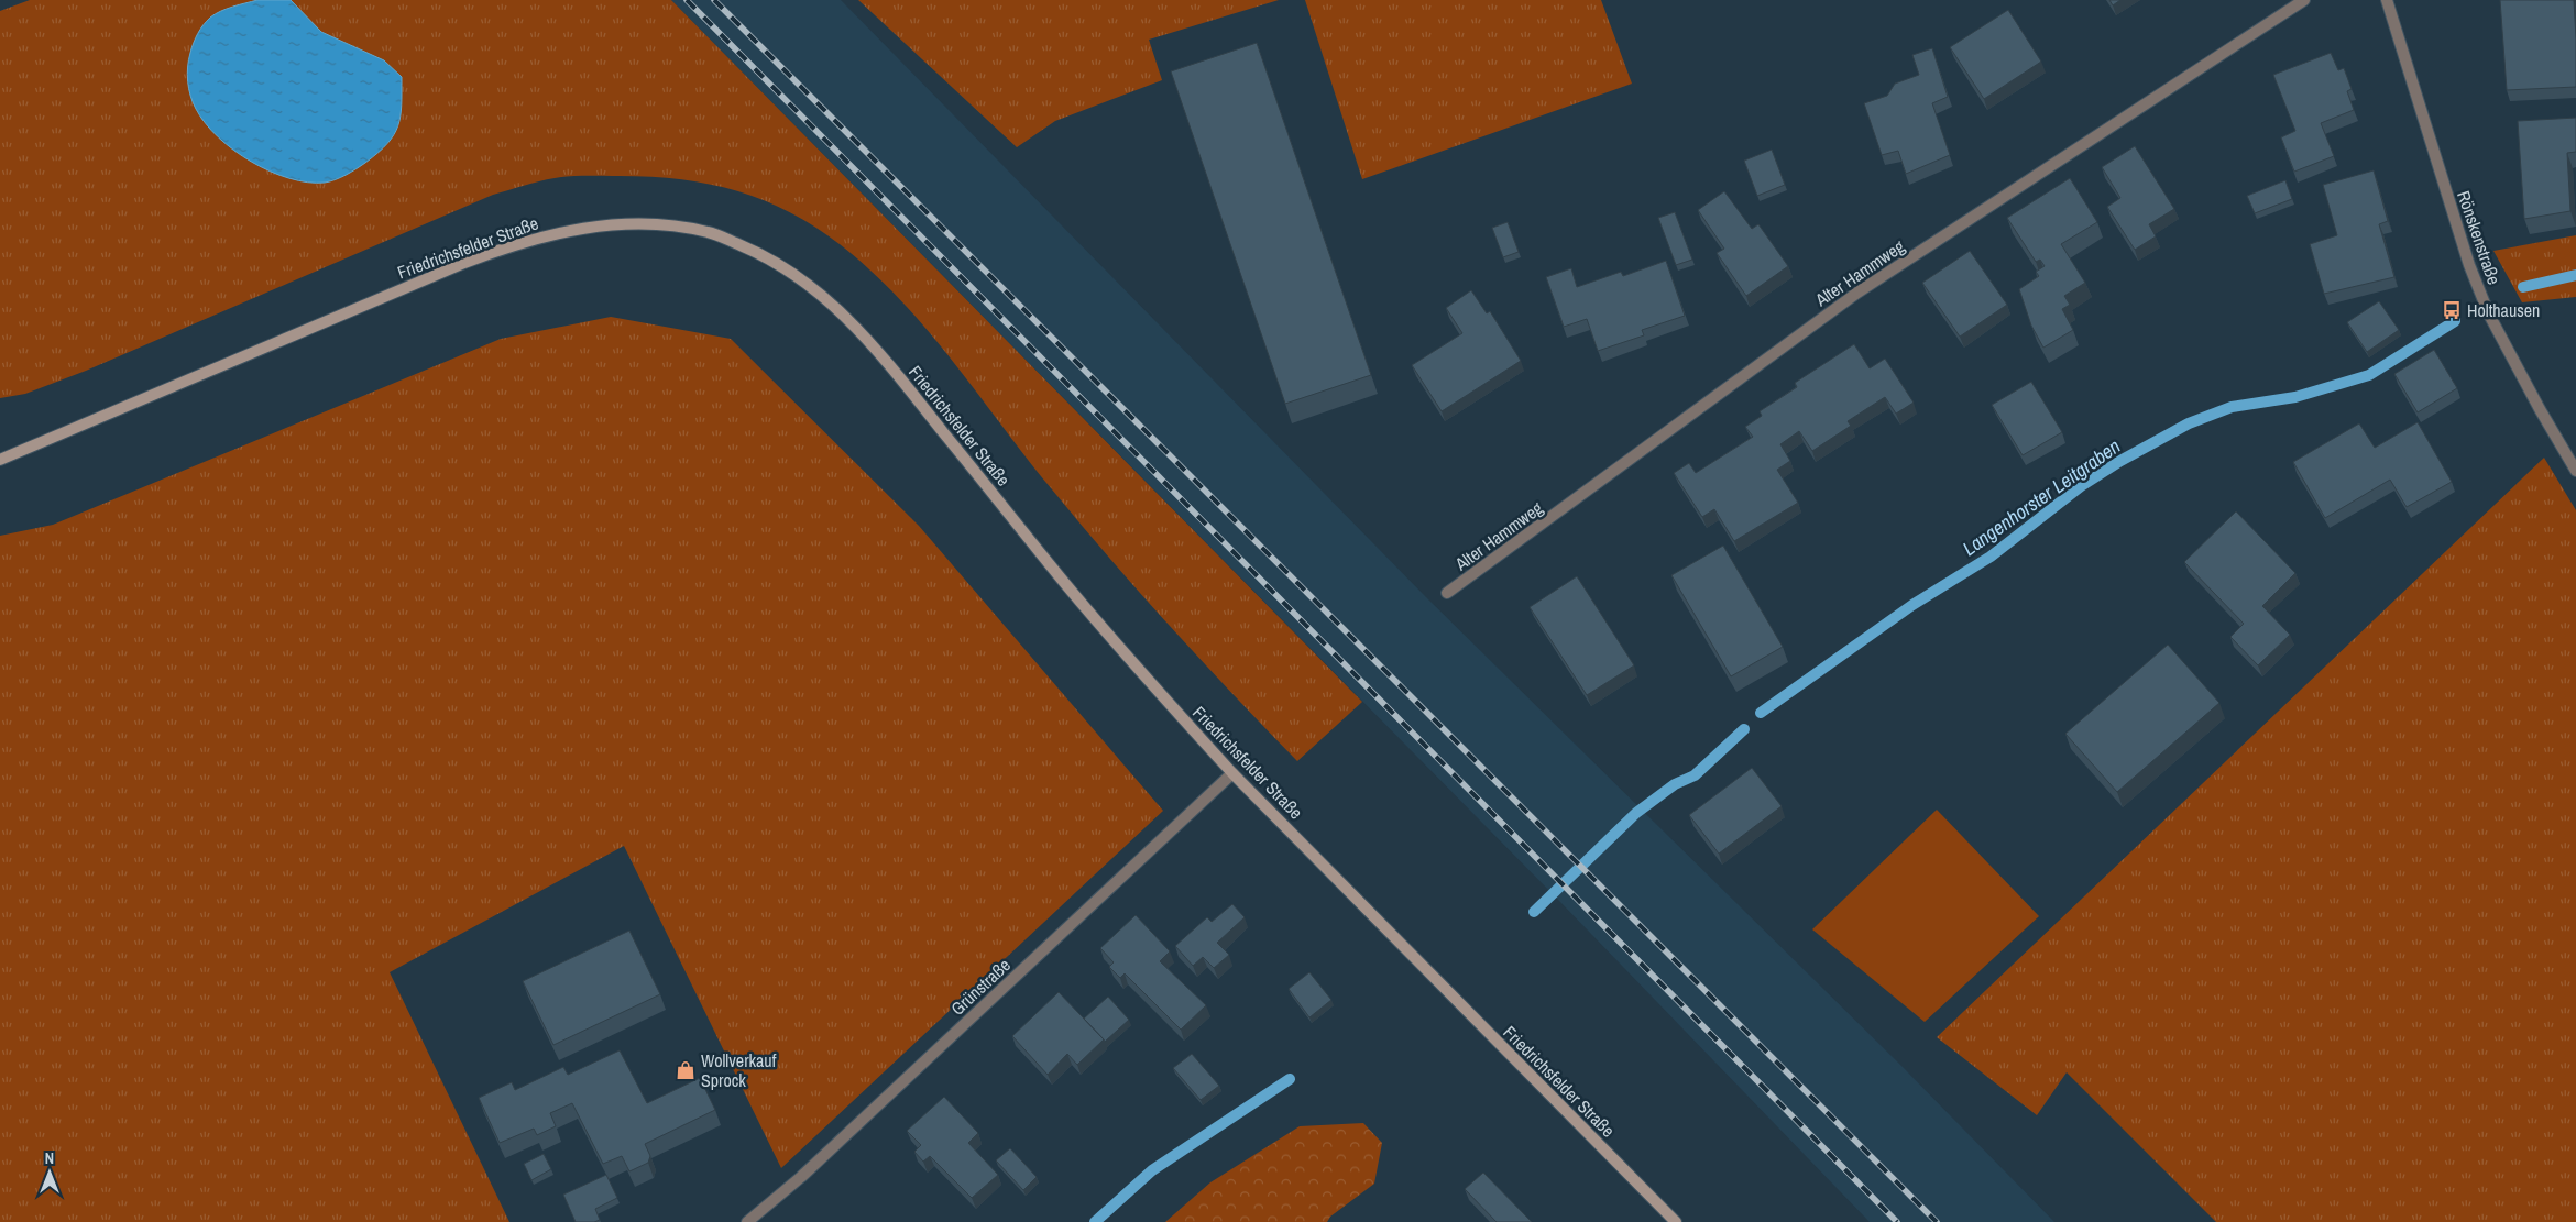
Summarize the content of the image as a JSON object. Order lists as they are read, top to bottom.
{
  "streets": {
    "main road": ["Friedrichsfelder Straße"],
    "street": ["Rönskenstraße", "Alter Hammweg", "Grünstraße"]
  },
  "crossings": [
    ["Friedrichsfelder Straße", "Grünstraße"]
  ],
  "water": ["Langenhorster Leitgraben"],
  "places": {
    "bus stop": ["Holthausen"],
    "shop": ["Wollverkauf Sprock"]
  },
  "north": "top"
}
